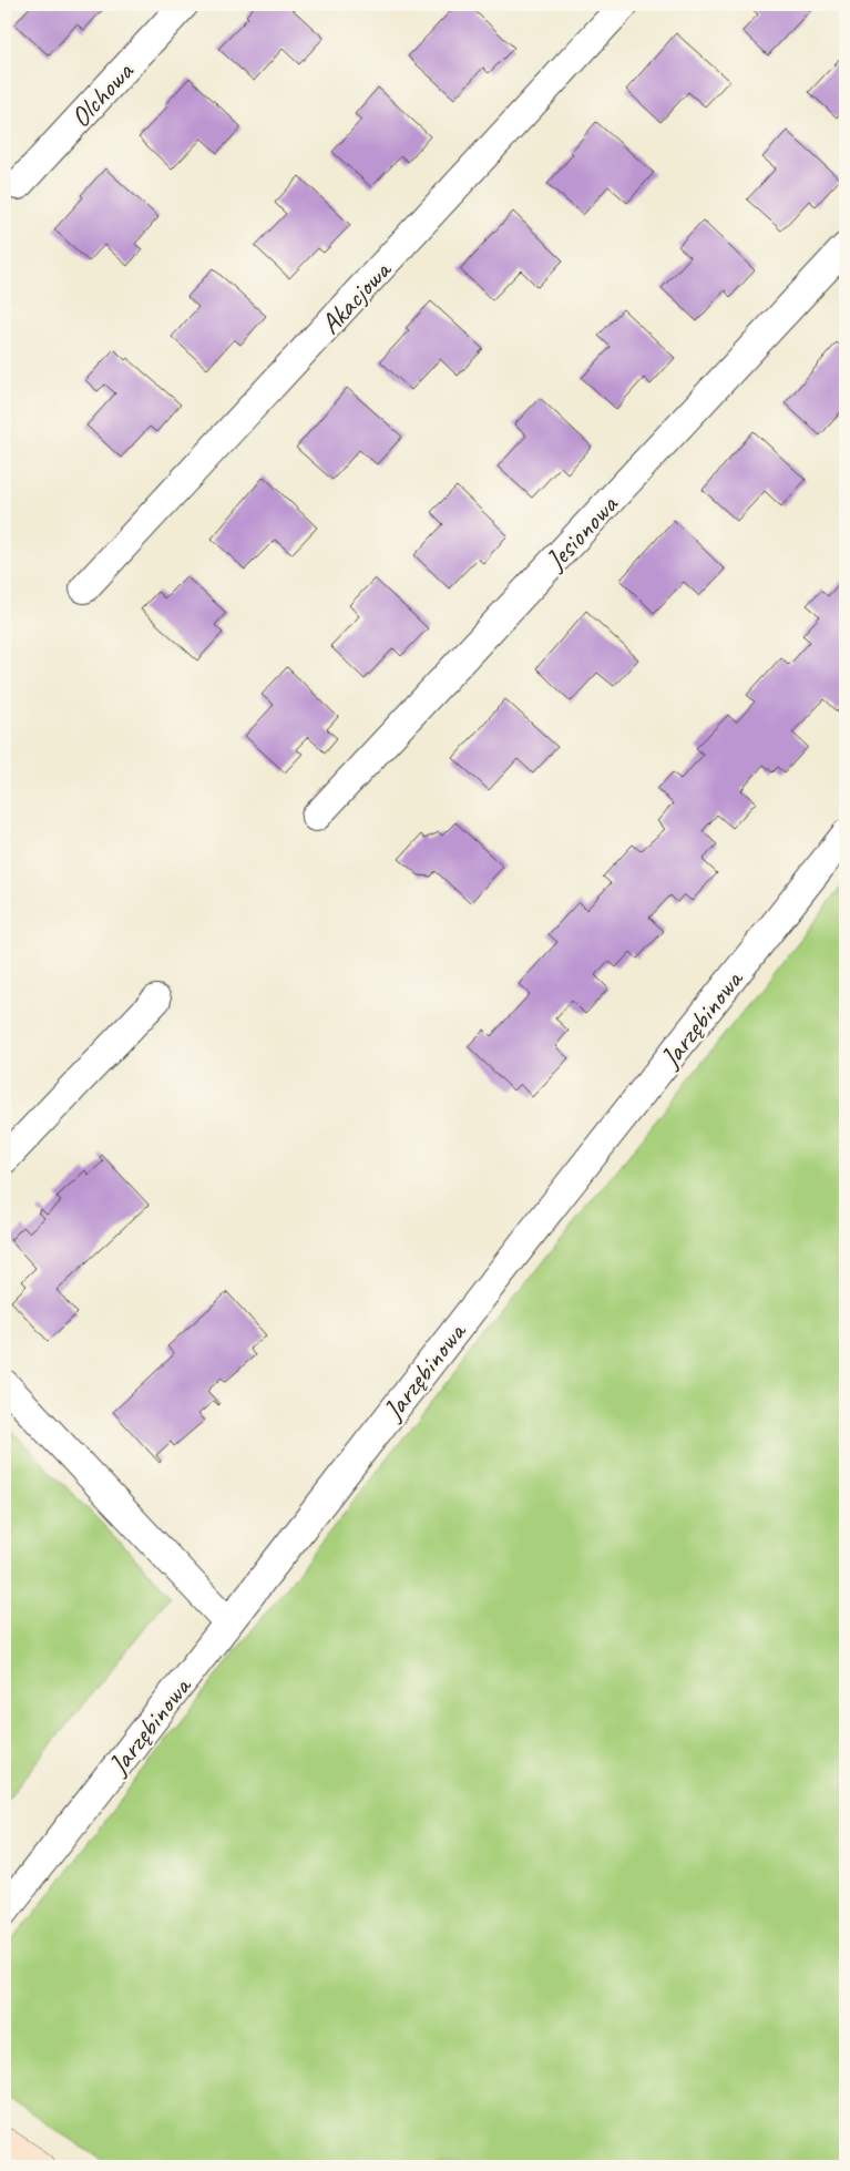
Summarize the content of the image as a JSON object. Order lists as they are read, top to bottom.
{
  "streets": {
    "street": [
      "Olchowa",
      "Akacjowa",
      "Jesionowa",
      "Jarzębinowa"
    ]
  }
}
